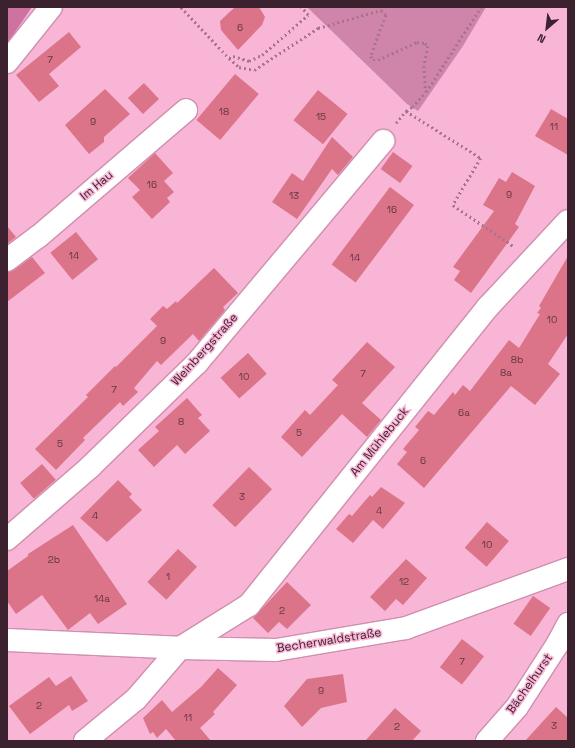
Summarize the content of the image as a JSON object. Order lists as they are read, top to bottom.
{
  "streets": {
    "street": [
      "Im Hau",
      "Weinbergstraße",
      "Am Mühlebuck",
      "Becherwaldstraße",
      "Bächelhurst"
    ]
  },
  "crossings": [
    ["Am Mühlebuck", "Becherwaldstraße"]
  ],
  "house_numbers": [
    "6",
    "7",
    "18",
    "15",
    "9",
    "11",
    "16",
    "9",
    "13",
    "16",
    "14",
    "14",
    "10",
    "9",
    "8b",
    "8a",
    "7",
    "10",
    "7",
    "6a",
    "8",
    "5",
    "5",
    "6",
    "3",
    "4",
    "4",
    "10",
    "2b",
    "1",
    "12",
    "14a",
    "2",
    "7",
    "9",
    "2",
    "11",
    "3",
    "2"
  ],
  "north": "bottom left"
}
